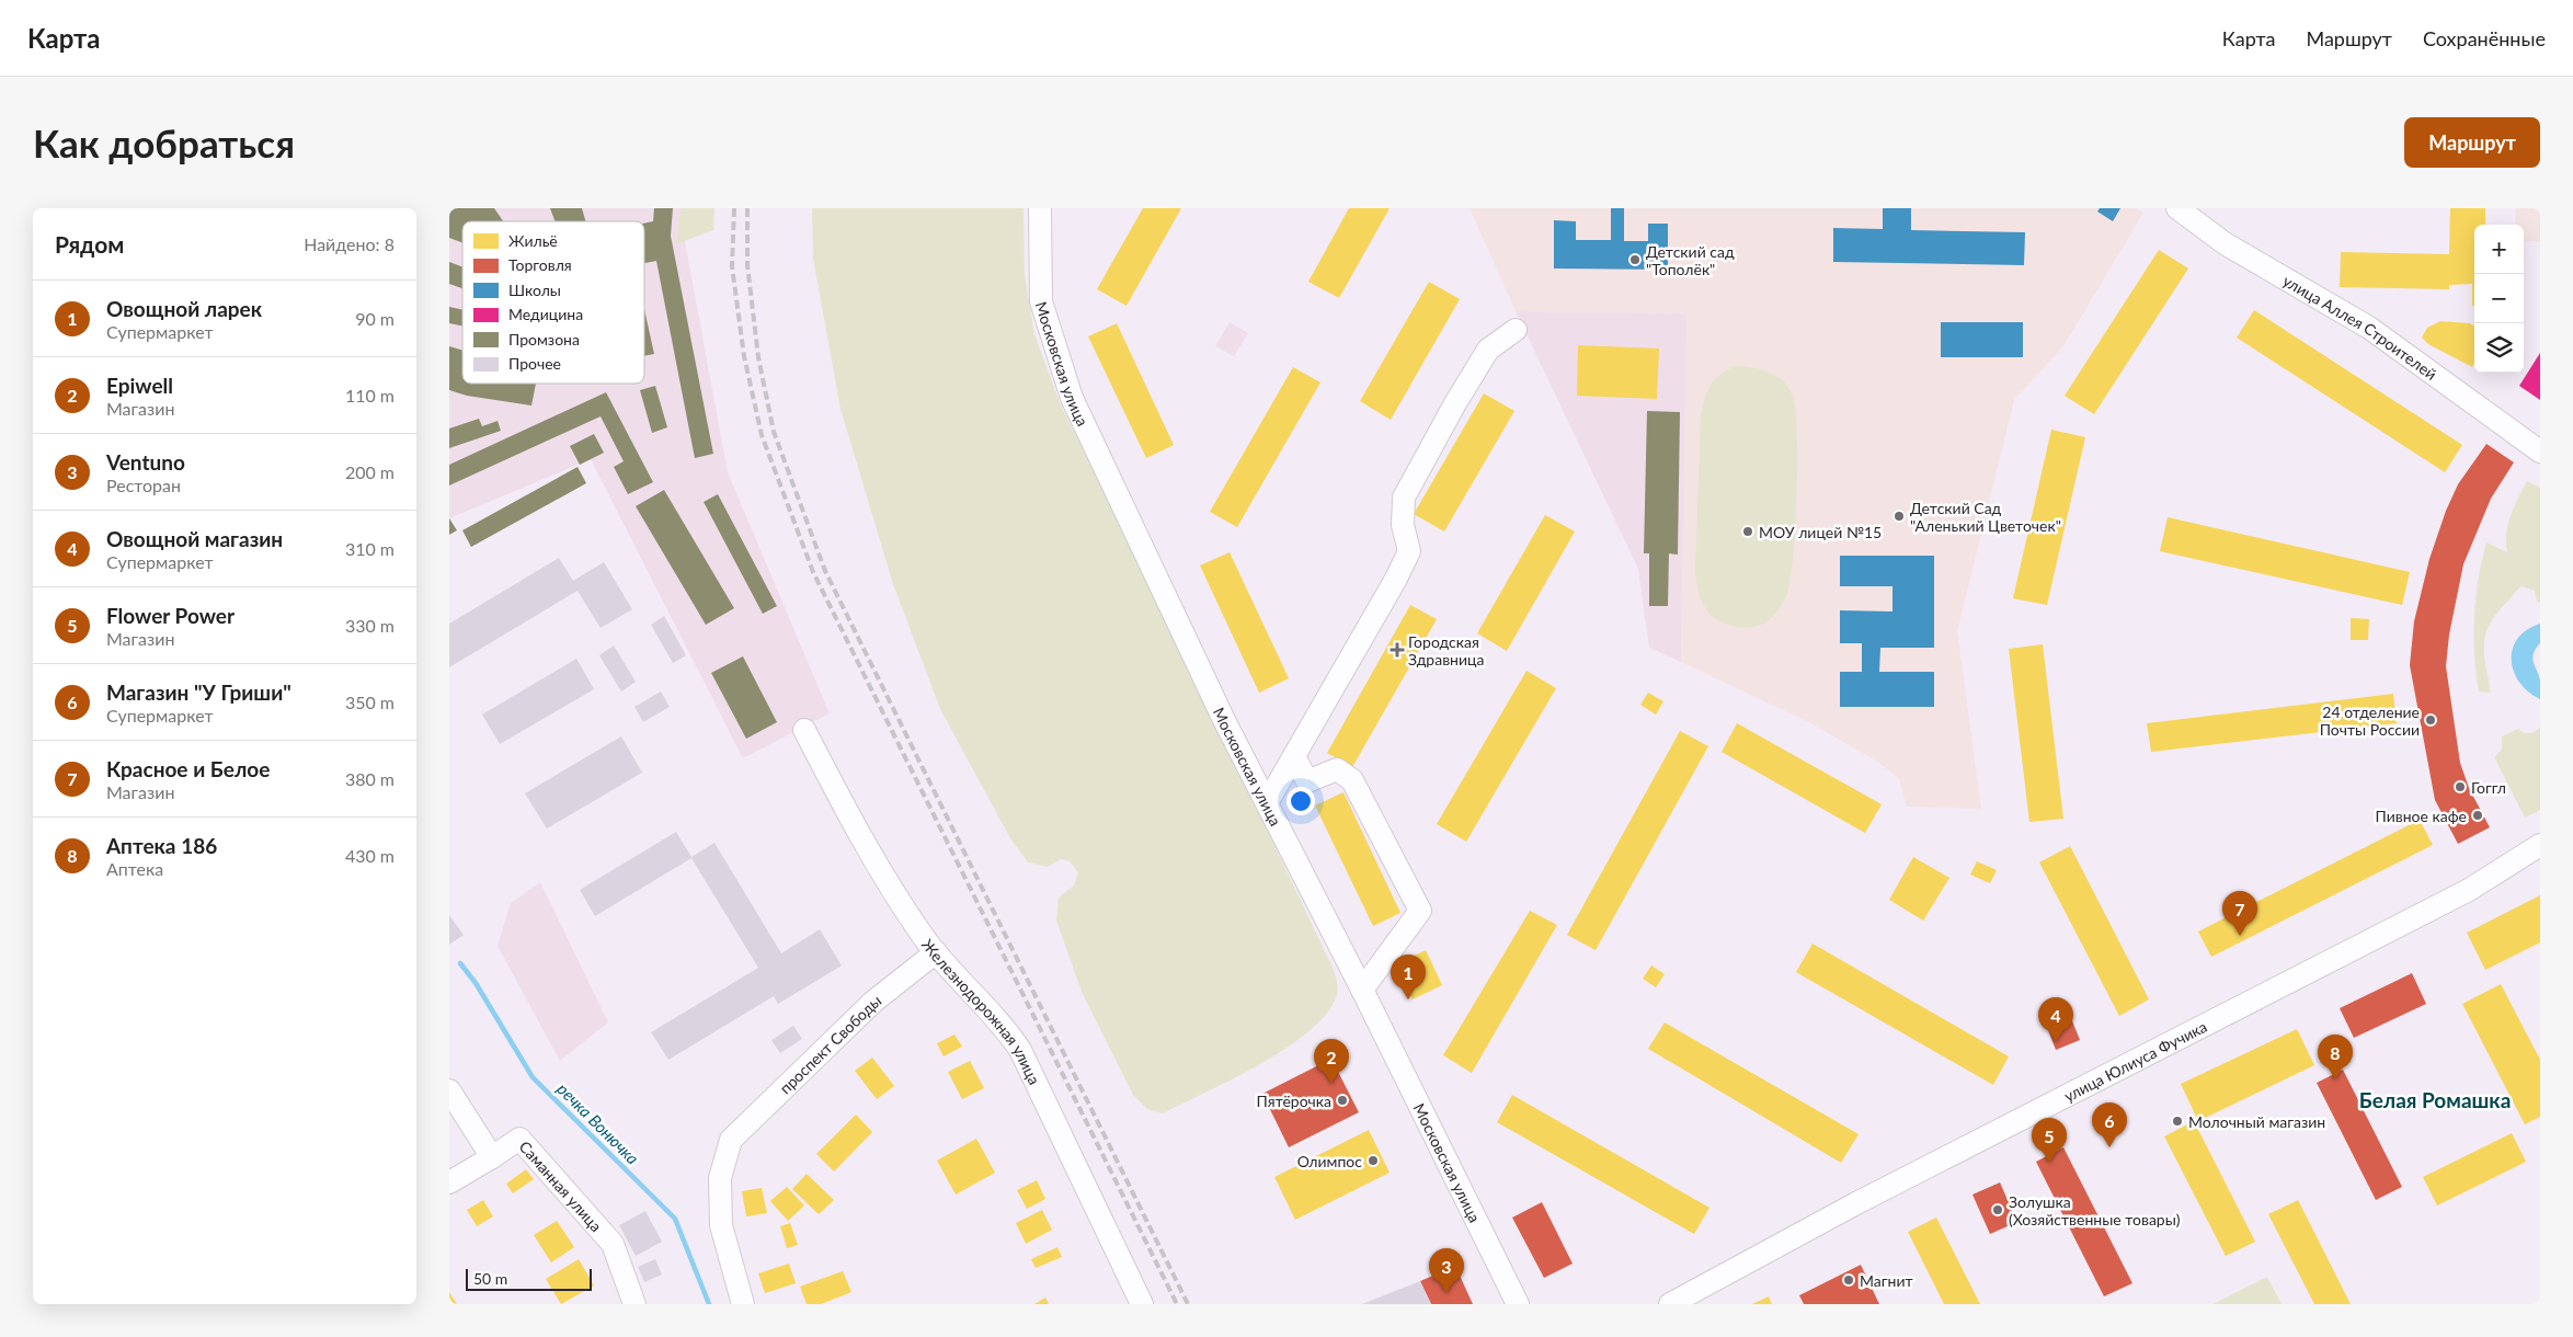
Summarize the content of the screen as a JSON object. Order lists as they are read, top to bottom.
{
  "streets": {
    "street": [
      "улица Аллея Строителей",
      "Московская улица",
      "Железнодорожная улица",
      "проспект Свободы",
      "улица Юлиуса Фучика",
      "Саманная улица"
    ]
  },
  "crossings": [
    ["Железнодорожная улица", "проспект Свободы"]
  ],
  "districts": ["Белая Ромашка"],
  "water": ["речка Вонючка"],
  "places": {
    "other": [
      "Детский сад \"Тополёк\"",
      "Детский Сад \"Аленький Цветочек\"",
      "МОУ лицей №15",
      "24 отделение Почты России",
      "Гоггл",
      "Пивное кафе",
      "Пятёрочка",
      "Молочный магазин",
      "Олимпос",
      "Золушка (Хозяйственные товары)",
      "Магнит"
    ],
    "health": ["Городская Здравница"]
  },
  "legend": [
    "Жильё",
    "Торговля",
    "Школы",
    "Медицина",
    "Промзона",
    "Прочее"
  ],
  "scale_bar": "50 m",
  "page": {
    "header": "Карта",
    "nav": ["Карта", "Маршрут", "Сохранённые"],
    "buttons": "Маршрут",
    "title": "Как добраться",
    "heading": ["Рядом", "Найдено: 8"],
    "map_buttons": ["+", "−"],
    "list": [
      {
        "mark": "1",
        "name": "Овощной ларек",
        "note": "Супермаркет",
        "value": "90 m"
      },
      {
        "mark": "2",
        "name": "Epiwell",
        "note": "Магазин",
        "value": "110 m"
      },
      {
        "mark": "3",
        "name": "Ventuno",
        "note": "Ресторан",
        "value": "200 m"
      },
      {
        "mark": "4",
        "name": "Овощной магазин",
        "note": "Супермаркет",
        "value": "310 m"
      },
      {
        "mark": "5",
        "name": "Flower Power",
        "note": "Магазин",
        "value": "330 m"
      },
      {
        "mark": "6",
        "name": "Магазин \"У Гриши\"",
        "note": "Супермаркет",
        "value": "350 m"
      },
      {
        "mark": "7",
        "name": "Красное и Белое",
        "note": "Магазин",
        "value": "380 m"
      },
      {
        "mark": "8",
        "name": "Аптека 186",
        "note": "Аптека",
        "value": "430 m"
      }
    ],
    "pins": [
      "7",
      "1",
      "4",
      "8",
      "2",
      "6",
      "5",
      "3"
    ],
    "scale": "50 m"
  }
}
